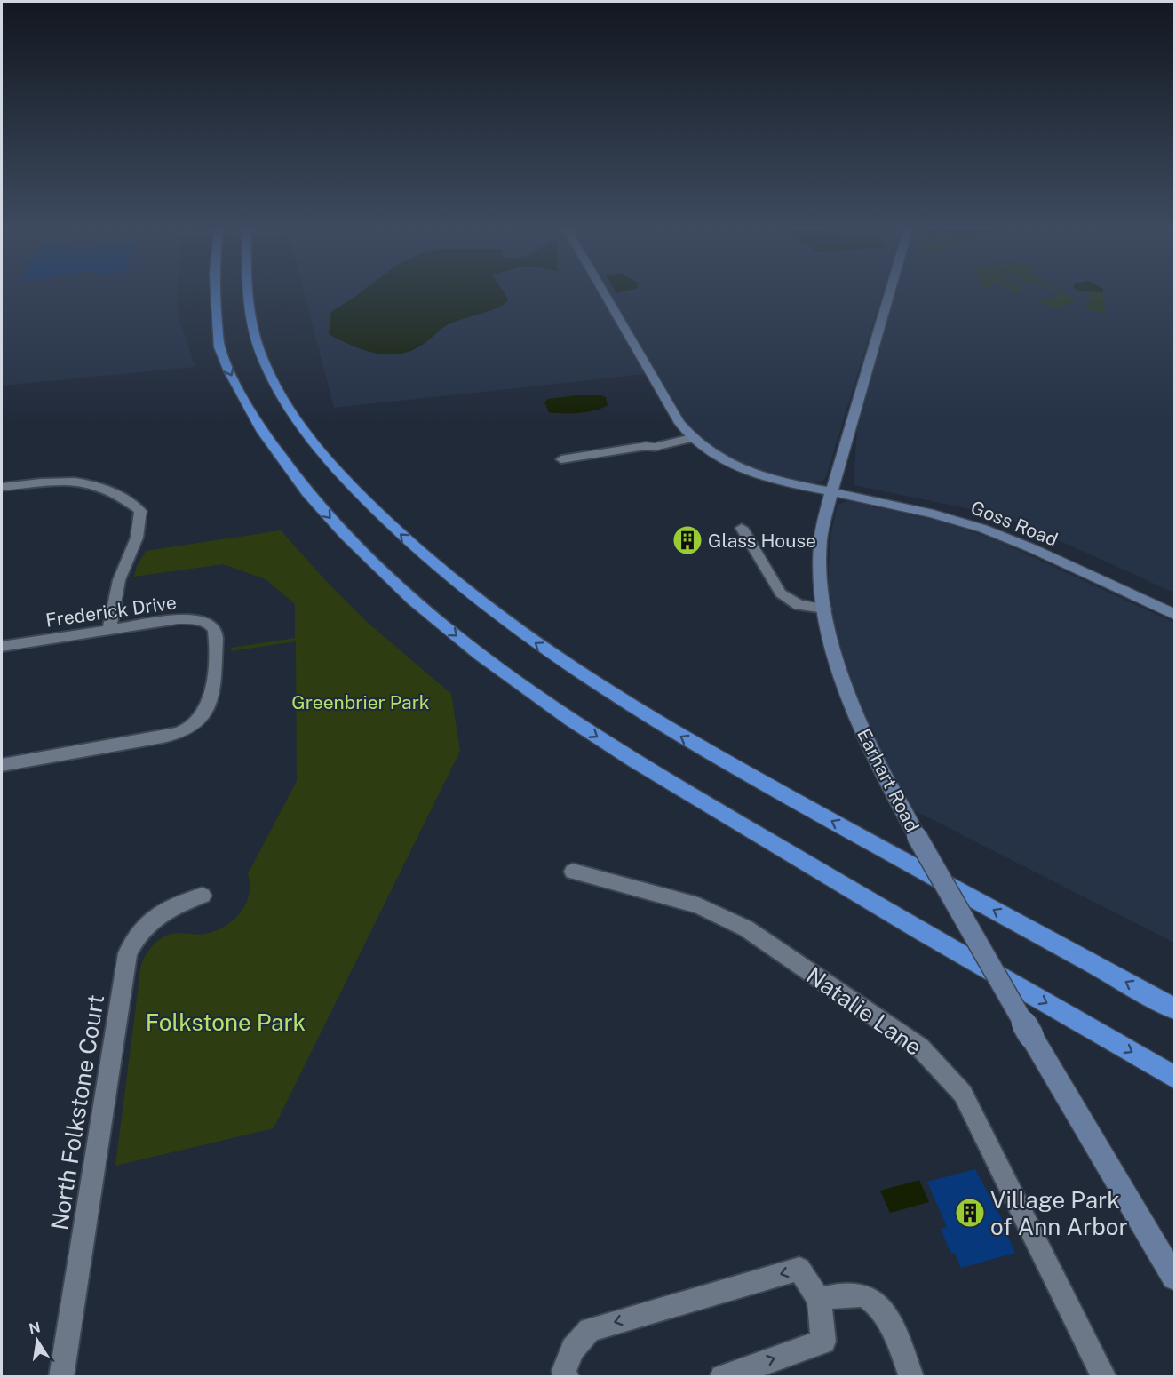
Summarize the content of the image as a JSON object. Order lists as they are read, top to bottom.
{
  "streets": {
    "street": [
      "Goss Road",
      "Frederick Drive",
      "Earhart Road",
      "Natalie Lane",
      "North Folkstone Court"
    ]
  },
  "crossings": [
    ["Goss Road", "Earhart Road"]
  ],
  "parks": ["Greenbrier Park", "Folkstone Park"],
  "places": {
    "building": ["Glass House", "Village Park of Ann Arbor"]
  },
  "north": "top"
}
